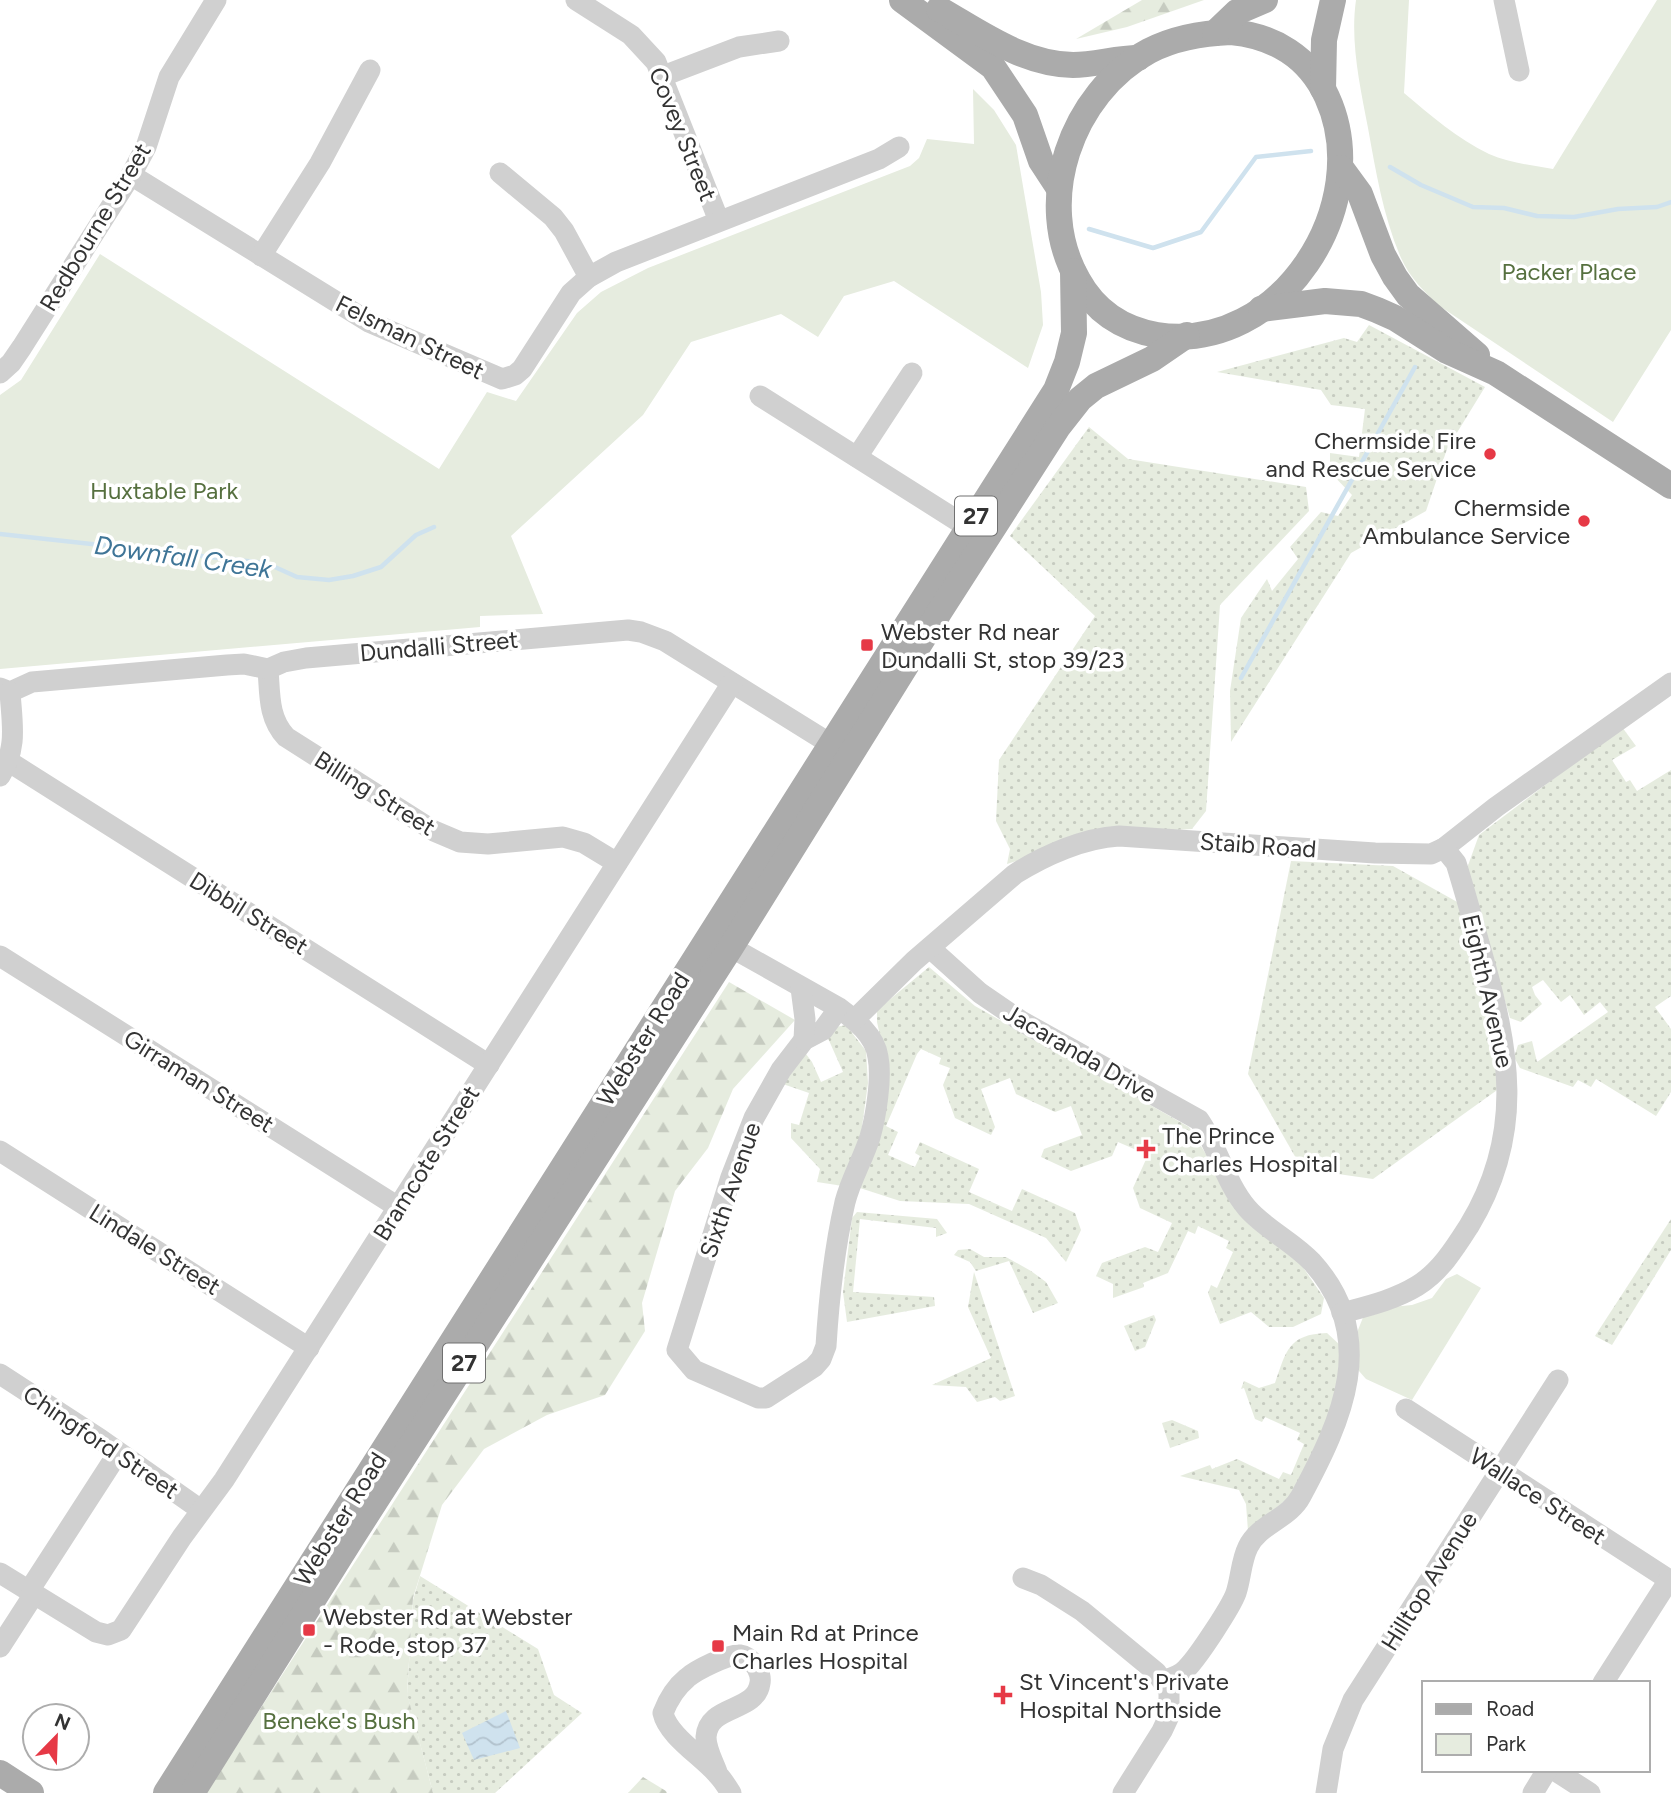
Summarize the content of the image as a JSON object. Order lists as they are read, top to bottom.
{
  "streets": {
    "main road": ["27", "Webster Road"],
    "street": [
      "Covey Street",
      "Redbourne Street",
      "Felsman Street",
      "Dundalli Street",
      "Billing Street",
      "Staib Road",
      "Dibbil Street",
      "Eighth Avenue",
      "Jacaranda Drive",
      "Girraman Street",
      "Bramcote Street",
      "Sixth Avenue",
      "Lindale Street",
      "Chingford Street",
      "Wallace Street",
      "Hilltop Avenue"
    ]
  },
  "crossings": [
    ["Covey Street", "Felsman Street"],
    ["Redbourne Street", "Felsman Street"],
    ["27", "Webster Road"],
    ["Dundalli Street", "Billing Street"],
    ["Dundalli Street", "Webster Road"],
    ["Dundalli Street", "Bramcote Street"],
    ["Billing Street", "Bramcote Street"],
    ["Staib Road", "Eighth Avenue"],
    ["Staib Road", "Jacaranda Drive"],
    ["Staib Road", "Sixth Avenue"],
    ["Dibbil Street", "Bramcote Street"],
    ["Eighth Avenue", "Jacaranda Drive"],
    ["Girraman Street", "Bramcote Street"],
    ["Bramcote Street", "Lindale Street"],
    ["Bramcote Street", "Chingford Street"],
    ["Wallace Street", "Hilltop Avenue"]
  ],
  "water": ["Downfall Creek"],
  "parks": ["Packer Place", "Huxtable Park", "Beneke's Bush"],
  "places": {
    "other": ["Chermside Fire and Rescue Service", "Chermside Ambulance Service"],
    "transit": ["Webster Rd near Dundalli St, stop 39/23", "Webster Rd at Webster - Rode, stop 37", "Main Rd at Prince Charles Hospital"],
    "health": ["The Prince Charles Hospital", "St Vincent's Private Hospital Northside"]
  },
  "legend": ["Road", "Park"],
  "north": "top right"
}
